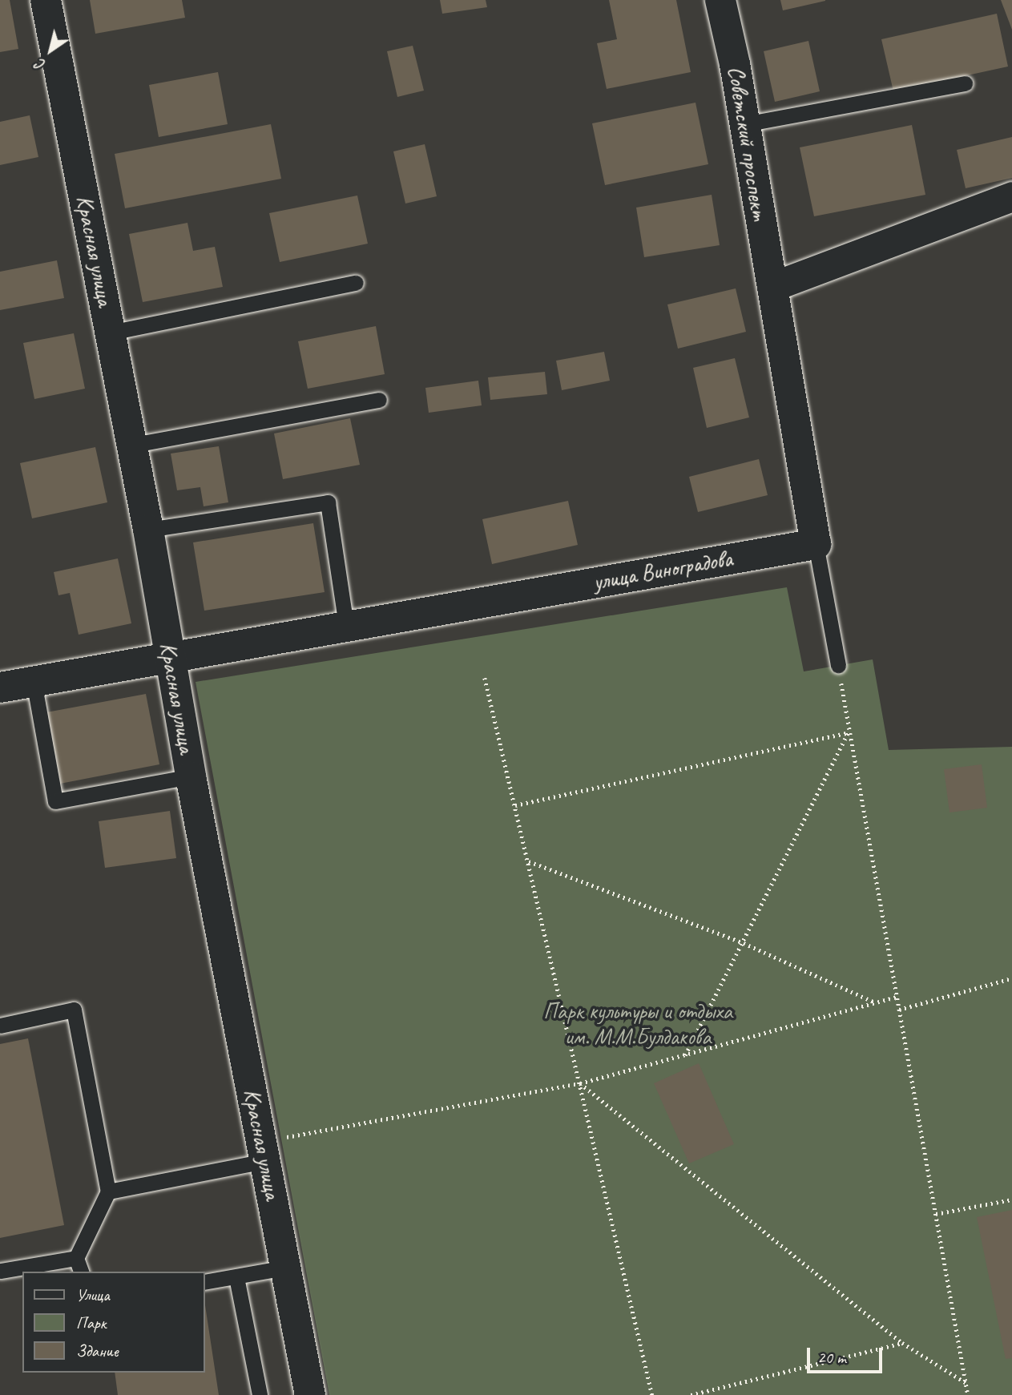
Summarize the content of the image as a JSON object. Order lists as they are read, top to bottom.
{
  "streets": {
    "main road": ["Советский проспект", "Красная улица", "улица Виноградова"]
  },
  "crossings": [
    ["Красная улица", "улица Виноградова"]
  ],
  "parks": ["Парк культуры и отдыха им. М.М.Булдакова"],
  "legend": ["Улица", "Парк", "Здание"],
  "scale_bar": "20 m",
  "north": "bottom left"
}
